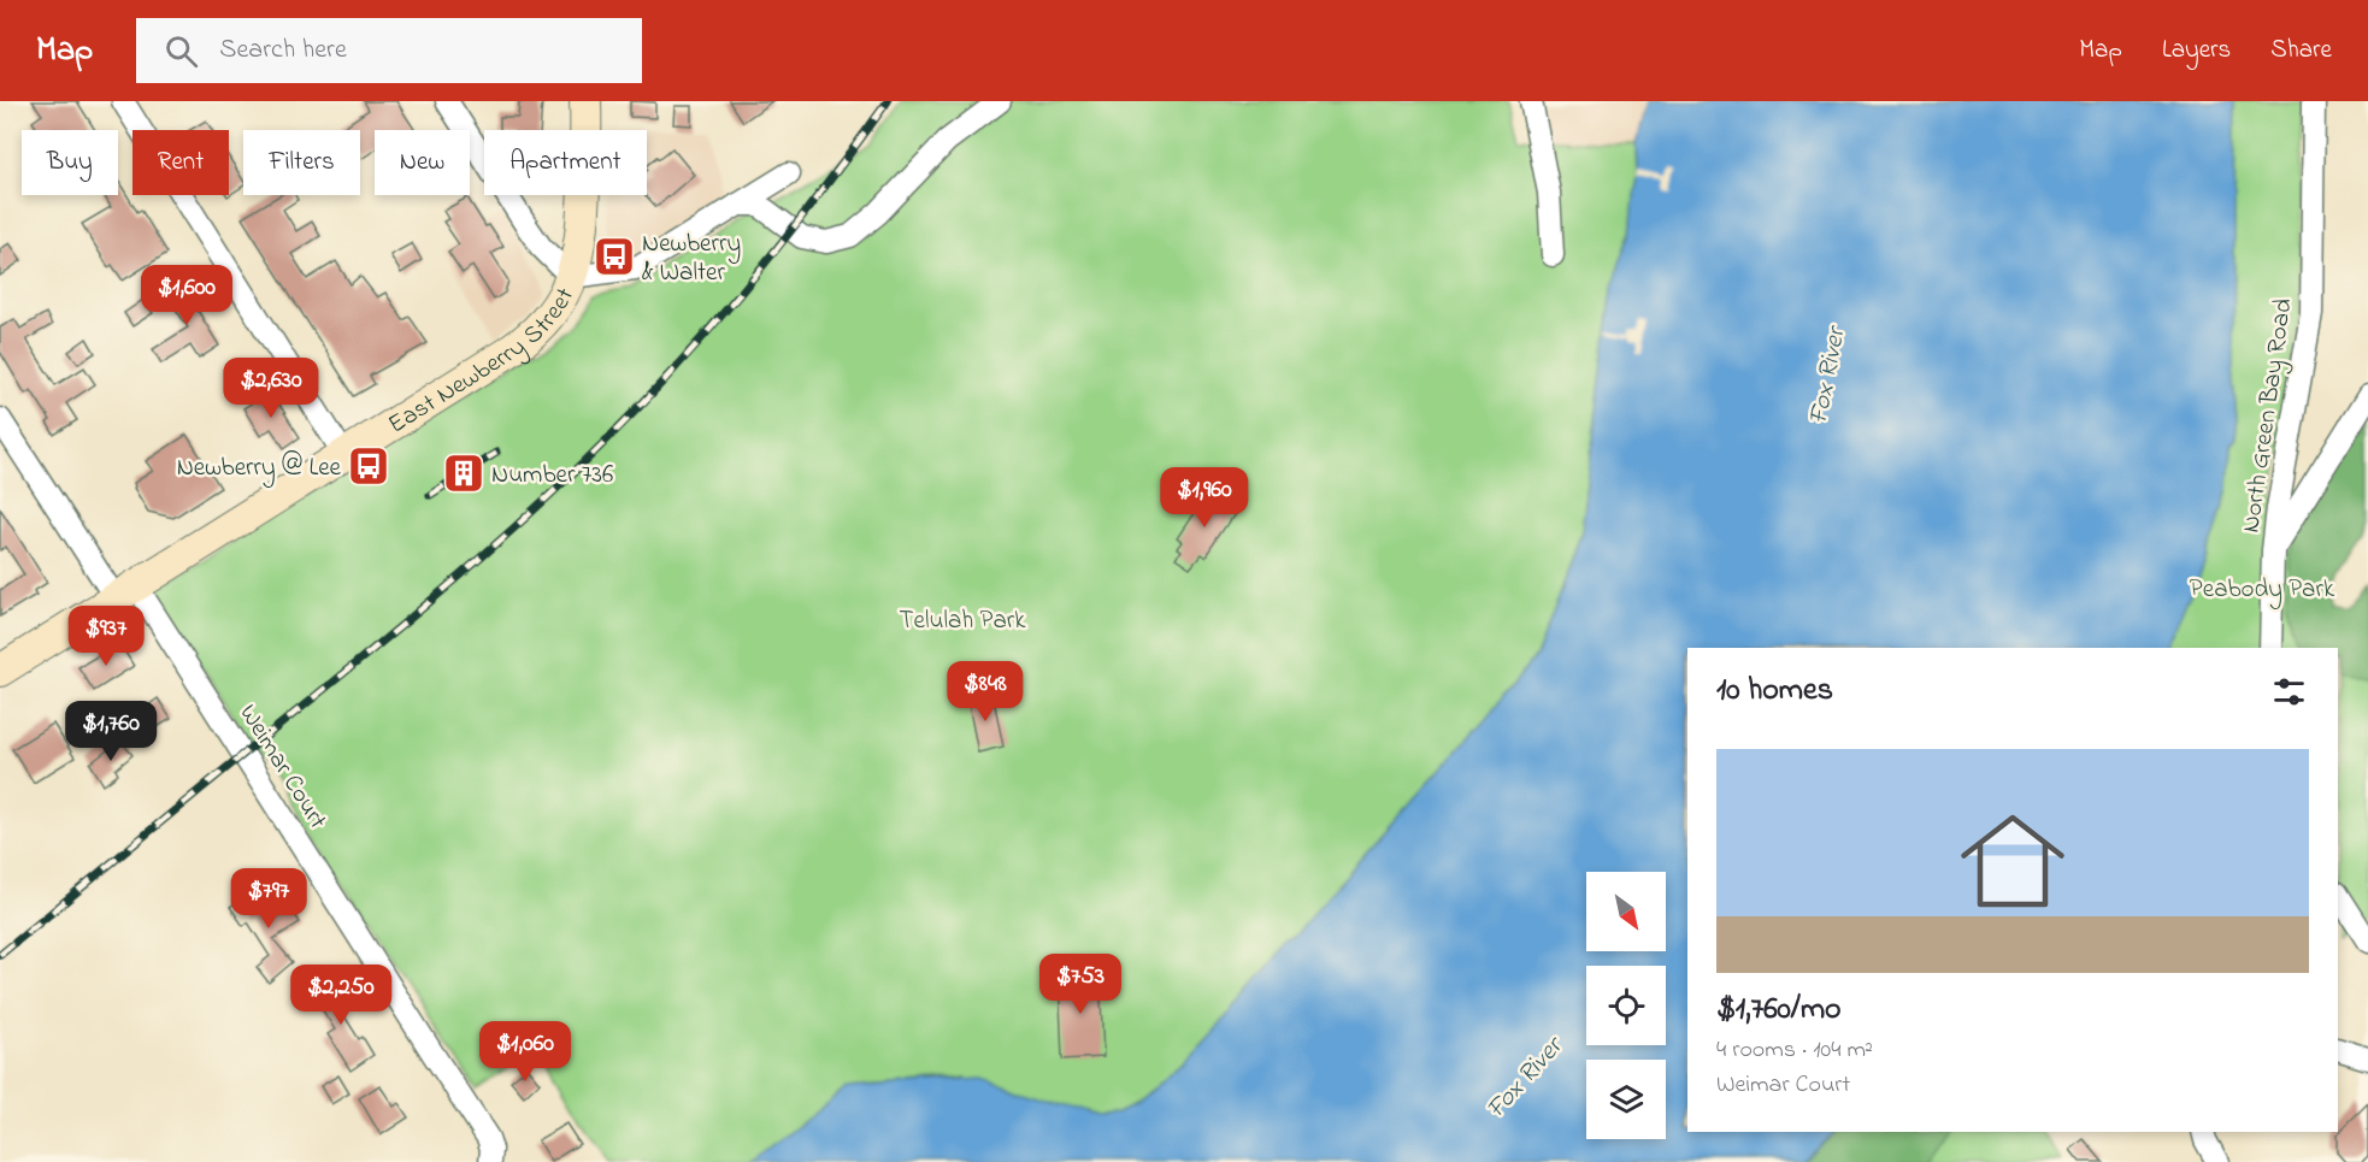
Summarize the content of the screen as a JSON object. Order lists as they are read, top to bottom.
{
  "streets": {
    "main road": ["East Newberry Street"],
    "street": ["North Green Bay Road", "Weimar Court"]
  },
  "crossings": [
    ["East Newberry Street", "Weimar Court"]
  ],
  "water": ["Fox River"],
  "parks": ["Peabody Park", "Telulah Park"],
  "places": {
    "bus stop": ["Newberry & Walter", "Newberry @ Lee"],
    "building": ["Number 736"]
  },
  "north": "bottom right",
  "page": {
    "header": "Map",
    "search": "Search here",
    "nav": ["Map", "Layers", "Share"],
    "chip": [
      "Buy",
      "Rent",
      "Filters",
      "New",
      "Apartment"
    ],
    "price": [
      "$1,600",
      "$2,630",
      "$1,960",
      "$937",
      "$848",
      "$1,760",
      "$797",
      "$753",
      "$2,250",
      "$1,060"
    ],
    "heading": "10 homes",
    "list": [
      {
        "name": "$1,760/mo",
        "note": "4 rooms · 104 m² · Weimar Court"
      }
    ]
  }
}
